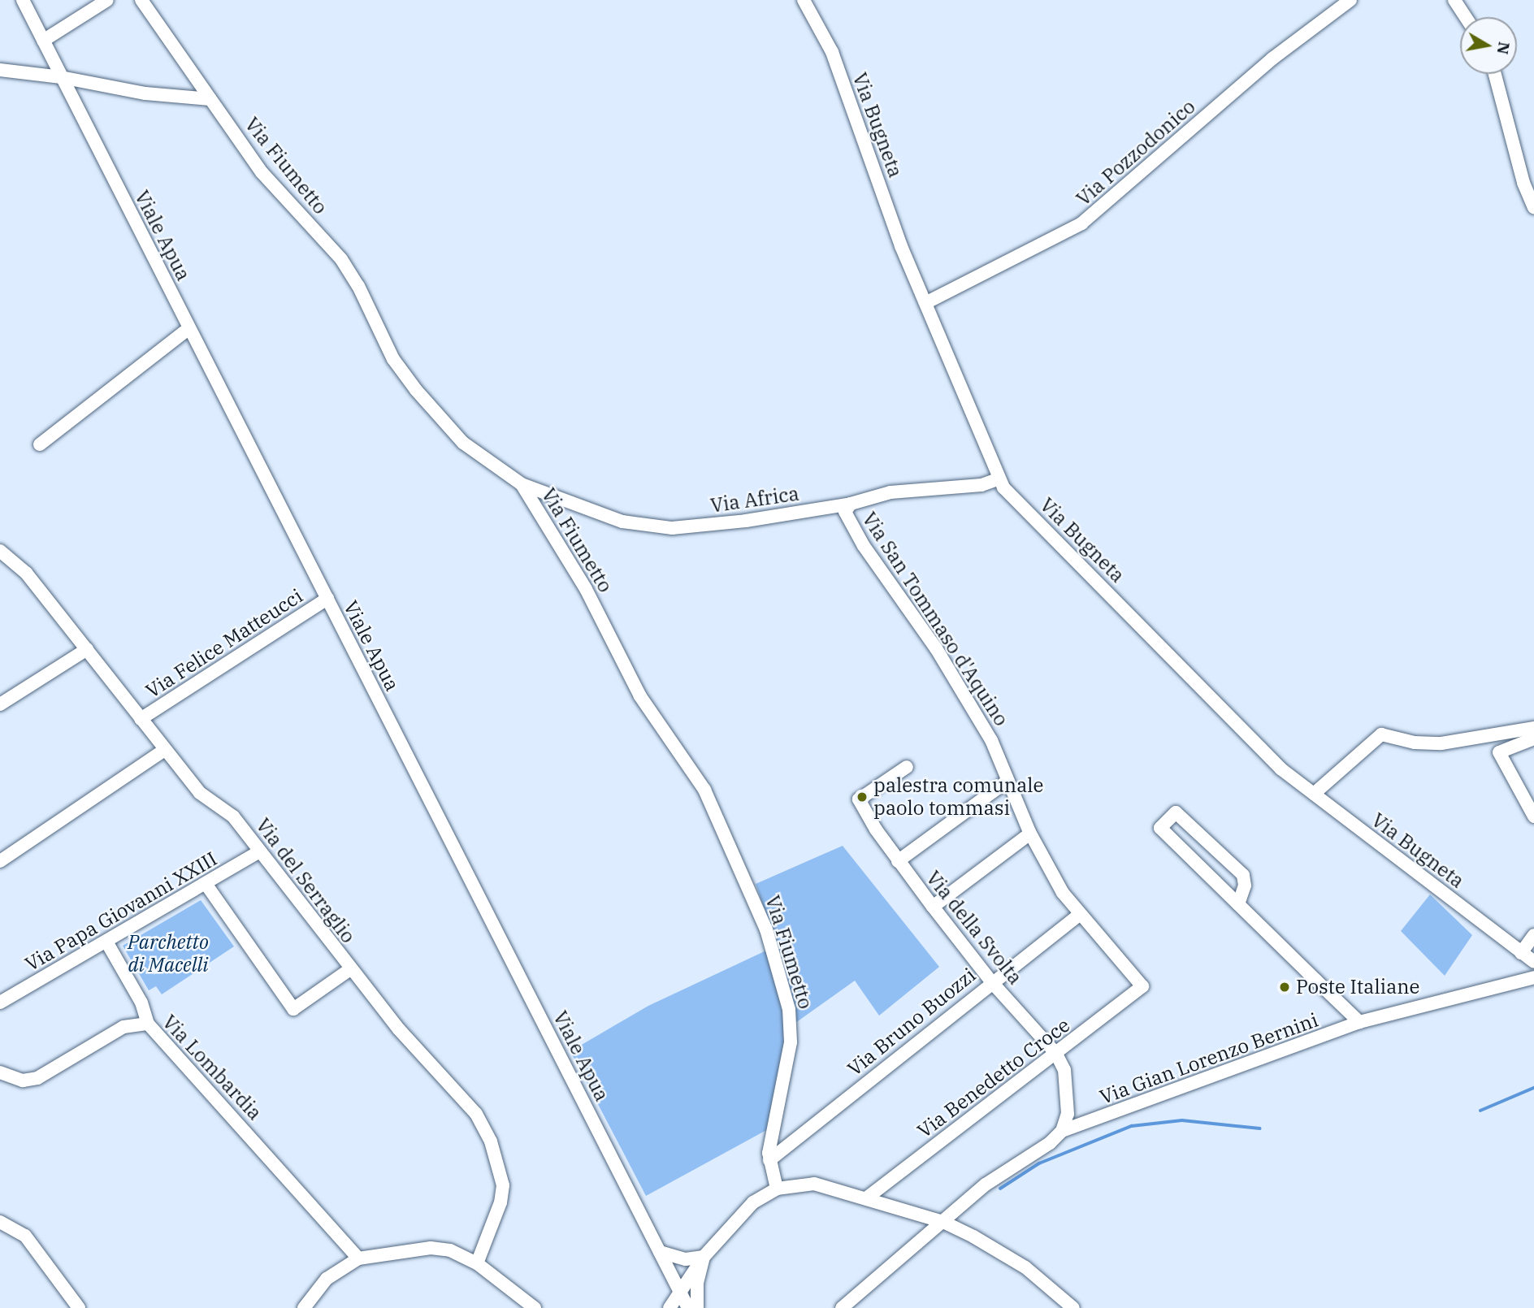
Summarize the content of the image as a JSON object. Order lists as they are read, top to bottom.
{
  "streets": {
    "street": [
      "Via Bugneta",
      "Via Pozzodonico",
      "Via Fiumetto",
      "Viale Apua",
      "Via Africa",
      "Via San Tommaso d'Aquino",
      "Via Felice Matteucci",
      "Via del Serraglio",
      "Via Papa Giovanni XXIII",
      "Via della Svolta",
      "Via Bruno Buozzi",
      "Via Gian Lorenzo Bernini",
      "Via Lombardia",
      "Via Benedetto Croce"
    ]
  },
  "crossings": [
    ["Via Bugneta", "Via Pozzodonico"],
    ["Via Bugneta", "Via Africa"],
    ["Via Fiumetto", "Via Africa"],
    ["Via Fiumetto", "Via Bruno Buozzi"],
    ["Viale Apua", "Via Felice Matteucci"],
    ["Via Africa", "Via San Tommaso d'Aquino"],
    ["Via San Tommaso d'Aquino", "Via Bruno Buozzi"],
    ["Via San Tommaso d'Aquino", "Via Benedetto Croce"],
    ["Via Felice Matteucci", "Via del Serraglio"],
    ["Via del Serraglio", "Via Papa Giovanni XXIII"],
    ["Via della Svolta", "Via Bruno Buozzi"],
    ["Via della Svolta", "Via Gian Lorenzo Bernini"],
    ["Via della Svolta", "Via Benedetto Croce"]
  ],
  "parks": ["Parchetto di Macelli"],
  "places": ["palestra comunale paolo tommasi", "Poste Italiane"],
  "north": "right"
}
